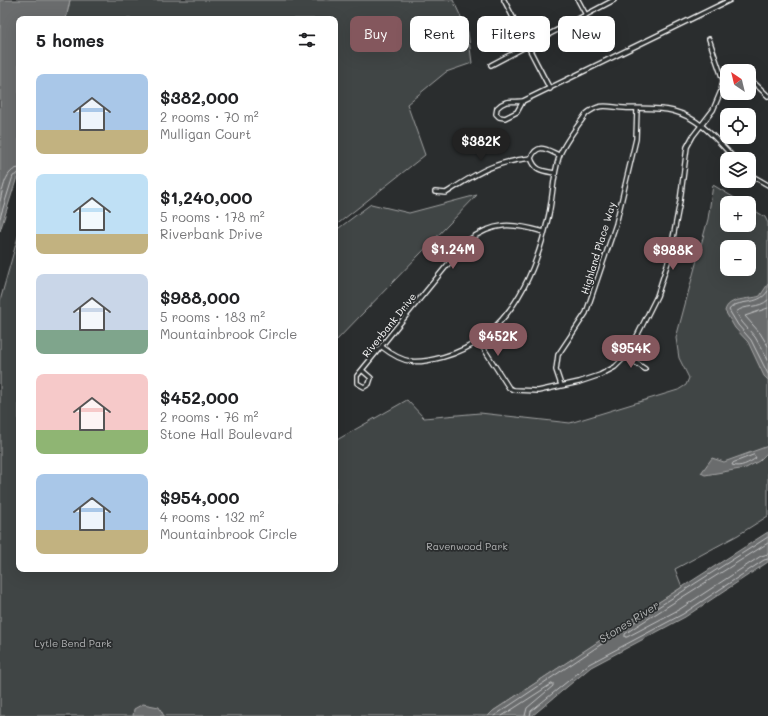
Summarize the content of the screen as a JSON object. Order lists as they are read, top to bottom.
{
  "streets": {
    "street": ["Highland Place Way", "Riverbank Drive"]
  },
  "water": ["Stones River"],
  "parks": ["Ravenwood Park", "Lytle Bend Park"],
  "north": "top left",
  "page": {
    "chip": [
      "Buy",
      "Rent",
      "Filters",
      "New"
    ],
    "heading": "5 homes",
    "map_buttons": ["+", "−"],
    "list": [
      {
        "name": "$382,000",
        "note": "2 rooms · 70 m² · Mulligan Court"
      },
      {
        "name": "$1,240,000",
        "note": "5 rooms · 178 m² · Riverbank Drive"
      },
      {
        "name": "$988,000",
        "note": "5 rooms · 183 m² · Mountainbrook Circle"
      },
      {
        "name": "$452,000",
        "note": "2 rooms · 76 m² · Stone Hall Boulevard"
      },
      {
        "name": "$954,000",
        "note": "4 rooms · 132 m² · Mountainbrook Circle"
      }
    ],
    "price": [
      "$382K",
      "$1.24M",
      "$988K",
      "$452K",
      "$954K"
    ]
  }
}
